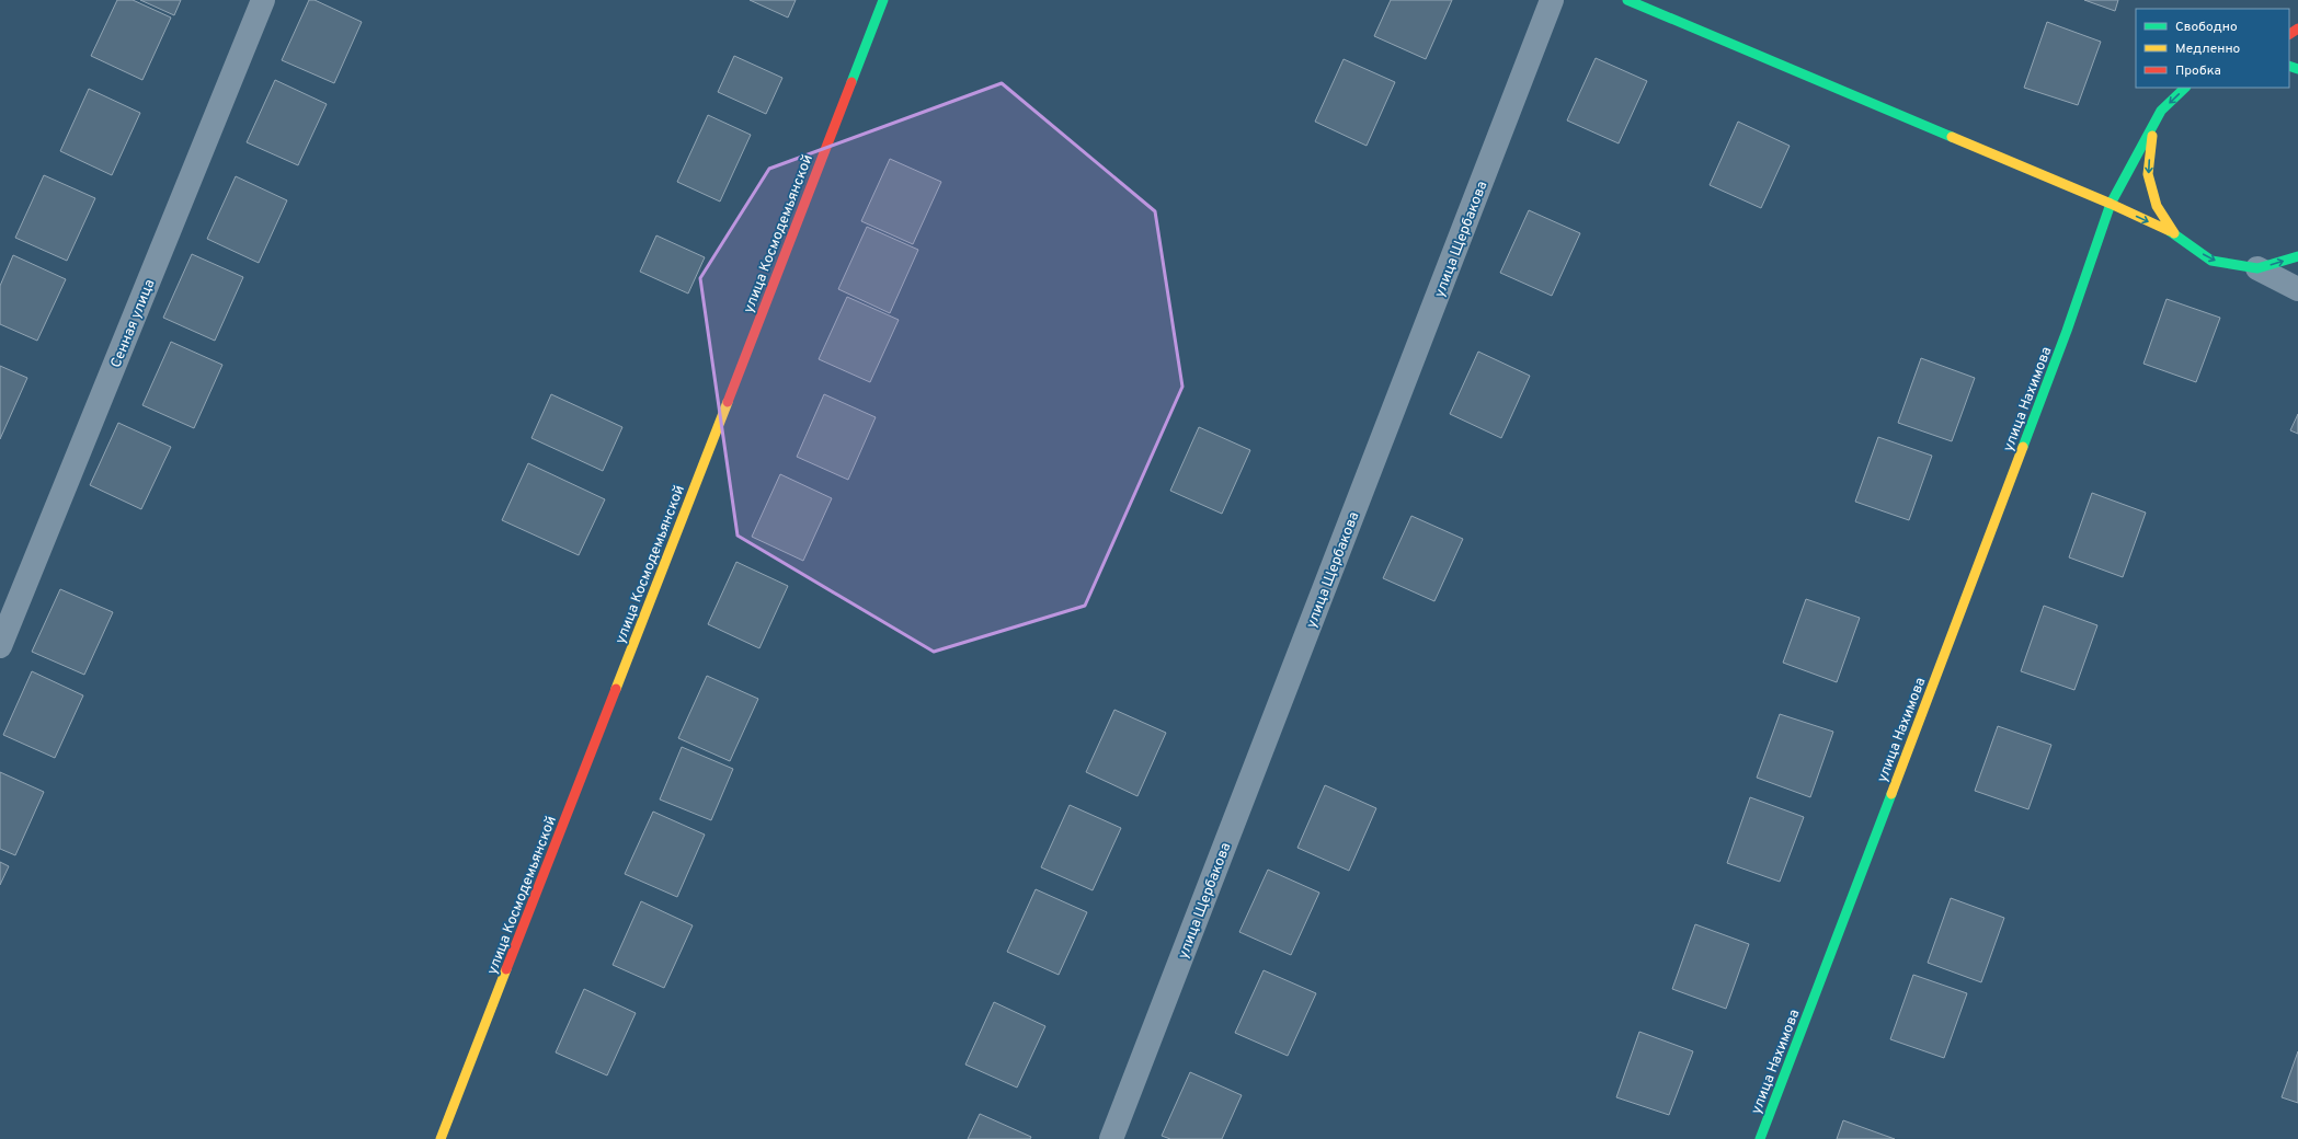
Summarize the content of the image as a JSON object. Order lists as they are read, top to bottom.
{
  "streets": {
    "street": [
      "улица Космодемьянской",
      "улица Щербакова",
      "Сенная улица",
      "улица Нахимова"
    ]
  },
  "legend": ["Свободно", "Медленно", "Пробка"]
}
